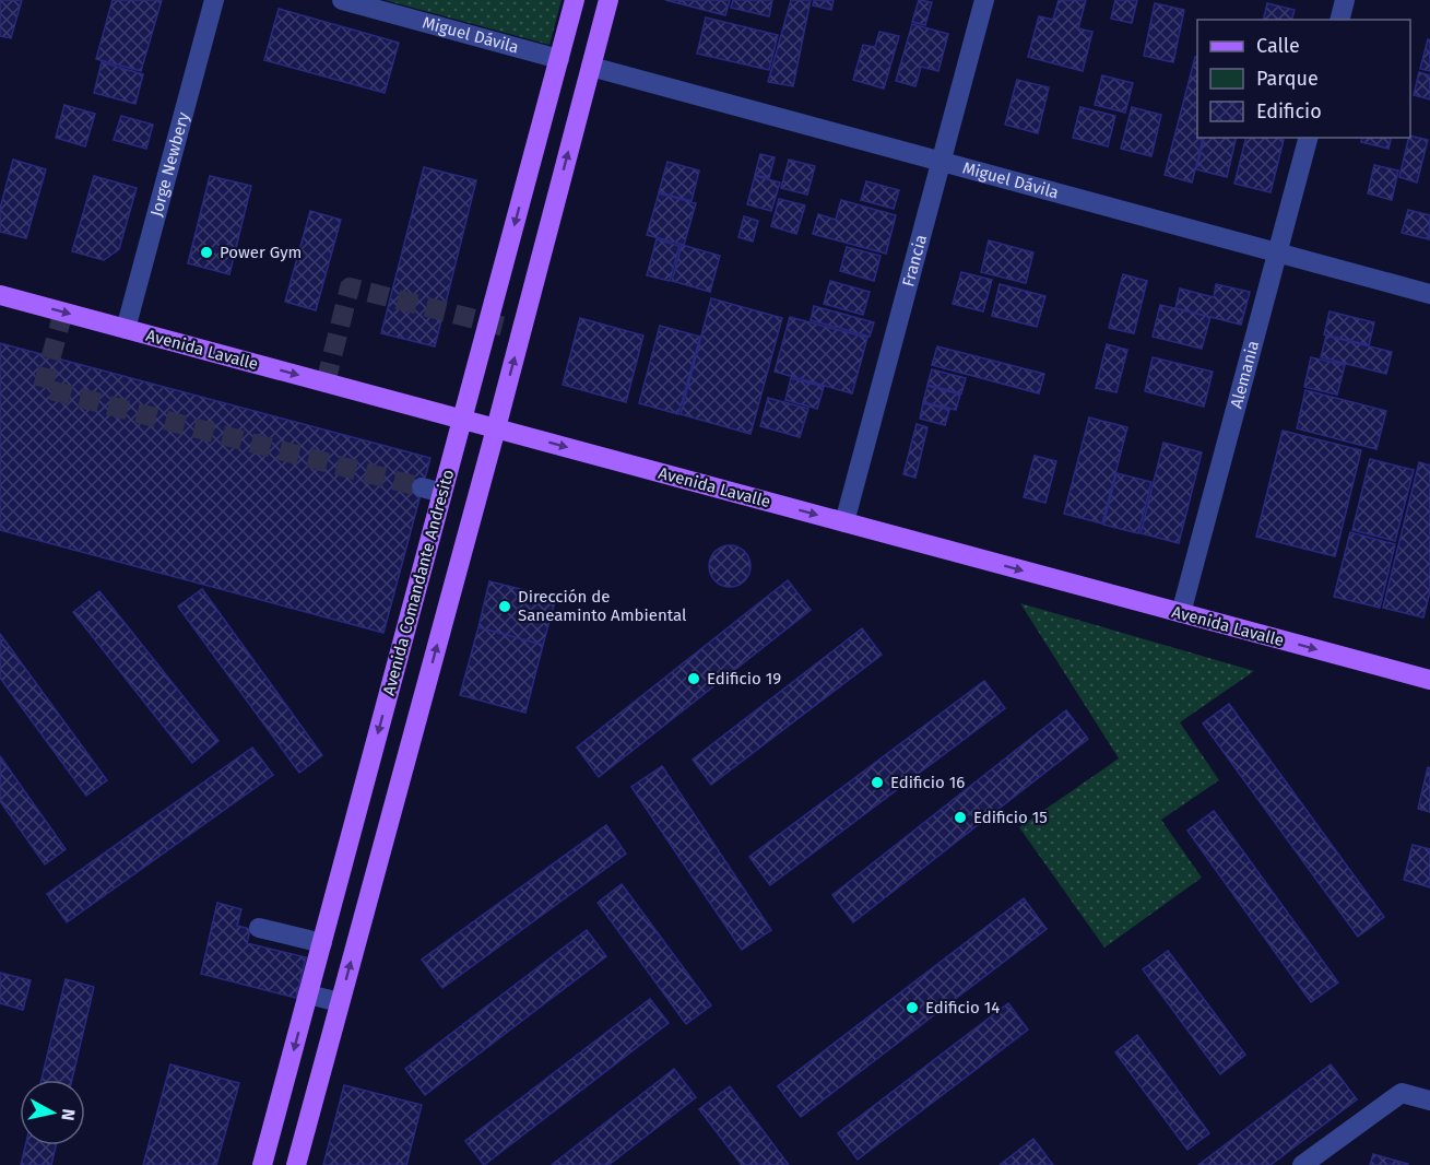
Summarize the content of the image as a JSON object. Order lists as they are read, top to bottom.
{
  "streets": {
    "main road": ["Avenida Lavalle", "Avenida Comandante Andresito"],
    "street": [
      "Miguel Dávila",
      "Jorge Newbery",
      "Francia",
      "Alemania"
    ]
  },
  "crossings": [
    ["Miguel Dávila", "Francia"],
    ["Miguel Dávila", "Alemania"],
    ["Miguel Dávila", "Avenida Comandante Andresito"],
    ["Jorge Newbery", "Avenida Lavalle"],
    ["Francia", "Avenida Lavalle"],
    ["Avenida Lavalle", "Alemania"],
    ["Avenida Lavalle", "Avenida Comandante Andresito"]
  ],
  "one_way": ["Avenida Lavalle"],
  "places": [
    "Power Gym",
    "Dirección de Saneaminto Ambiental",
    "Edificio 19",
    "Edificio 16",
    "Edificio 15",
    "Edificio 14"
  ],
  "legend": ["Calle", "Parque", "Edificio"],
  "north": "right"
}
